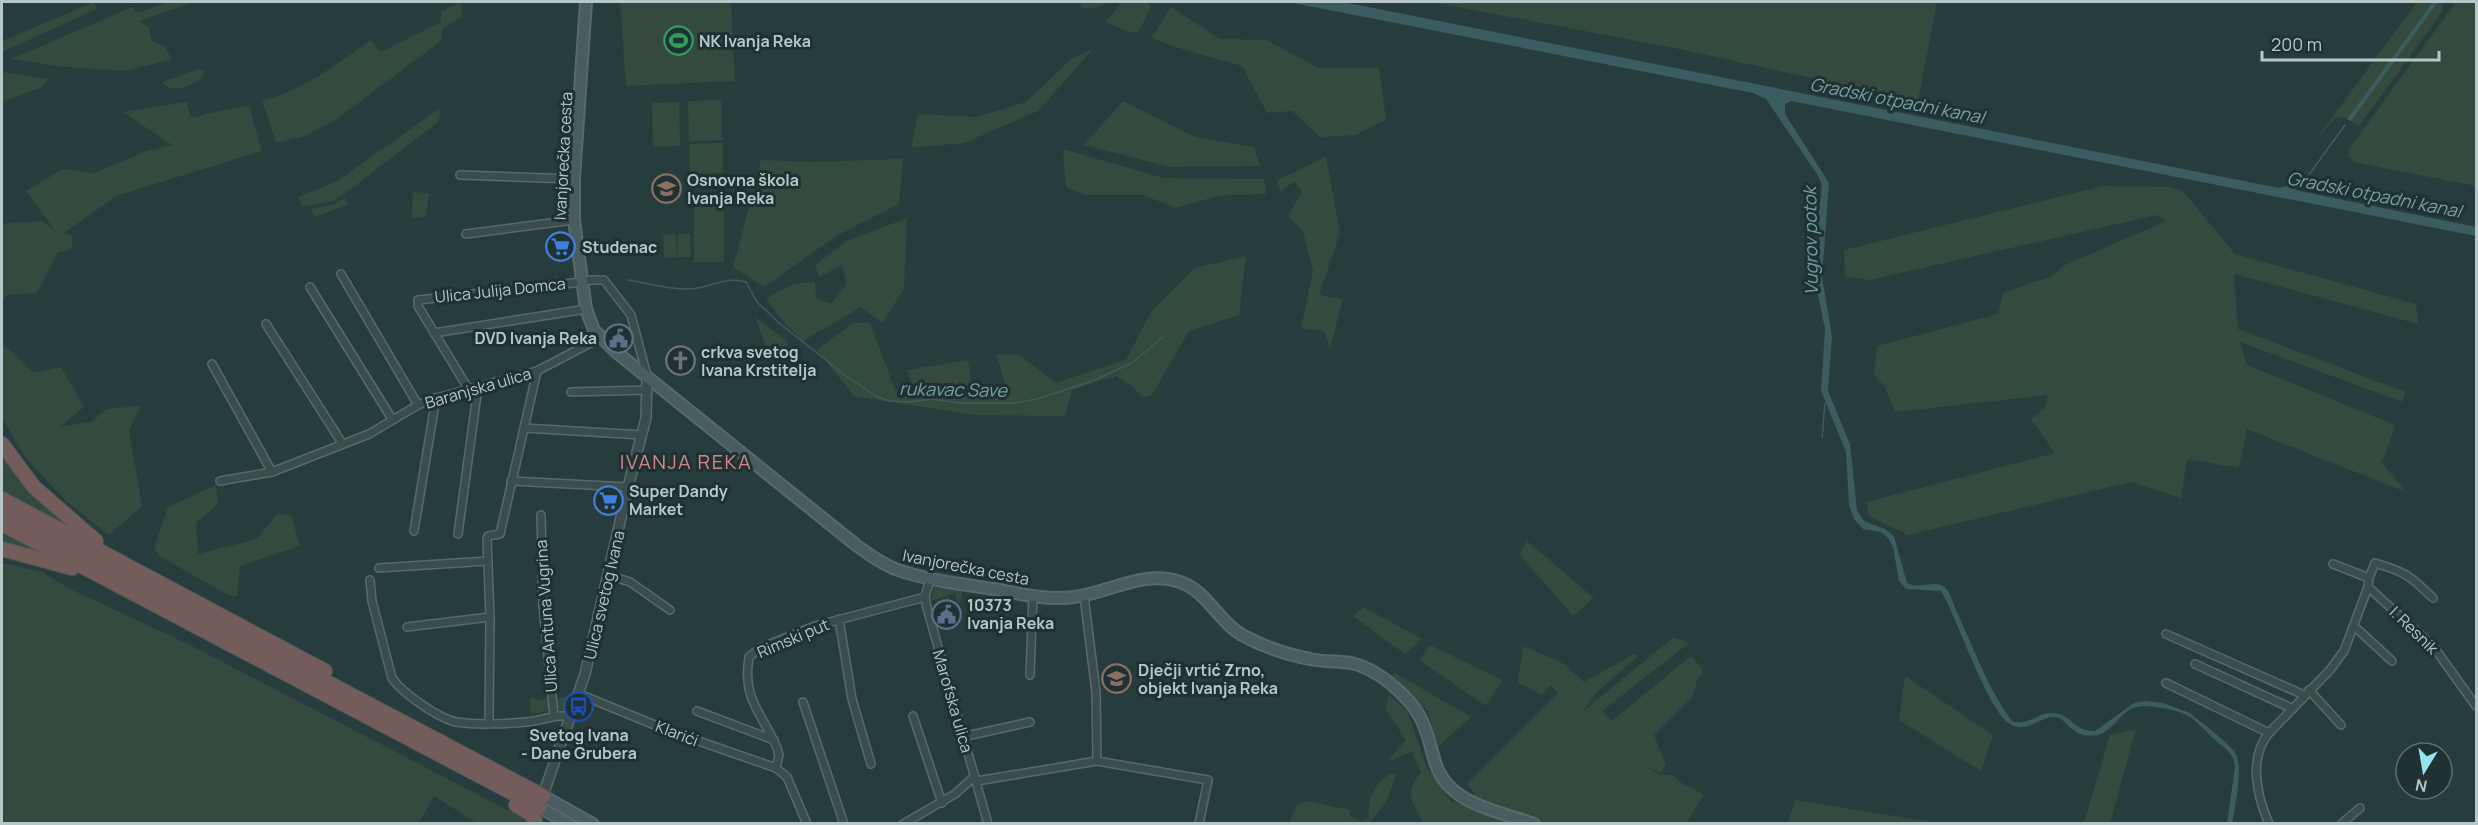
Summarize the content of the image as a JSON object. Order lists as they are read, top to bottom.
{
  "streets": {
    "main road": ["Ivanjorečka cesta"],
    "street": [
      "Ulica Julija Domca",
      "Baranjska ulica",
      "Ulica svetog Ivana",
      "Ulica Antuna Vugrina",
      "I. Resnik",
      "Rimski put",
      "Marofska ulica",
      "Klarići"
    ]
  },
  "crossings": [
    ["Ivanjorečka cesta", "Ulica Julija Domca"],
    ["Ivanjorečka cesta", "Baranjska ulica"],
    ["Ivanjorečka cesta", "Ulica svetog Ivana"],
    ["Ivanjorečka cesta", "Marofska ulica"],
    ["Ulica Julija Domca", "Ulica svetog Ivana"],
    ["Ulica svetog Ivana", "Klarići"],
    ["Rimski put", "Marofska ulica"],
    ["Rimski put", "Klarići"]
  ],
  "districts": ["IVANJA REKA"],
  "water": ["Gradski otpadni kanal", "Vugrov potok", "rukavac Save"],
  "places": {
    "sports": ["NK Ivanja Reka"],
    "school or university": ["Osnovna škola Ivanja Reka", "Dječji vrtić Zrno, objekt Ivanja Reka"],
    "supermarket": ["Studenac", "Super Dandy Market"],
    "public building": ["DVD Ivanja Reka", "10373 Ivanja Reka"],
    "church": ["crkva svetog Ivana Krstitelja"],
    "bus stop": ["Svetog Ivana - Dane Grubera"]
  },
  "scale_bar": "200 m",
  "north": "bottom"
}
